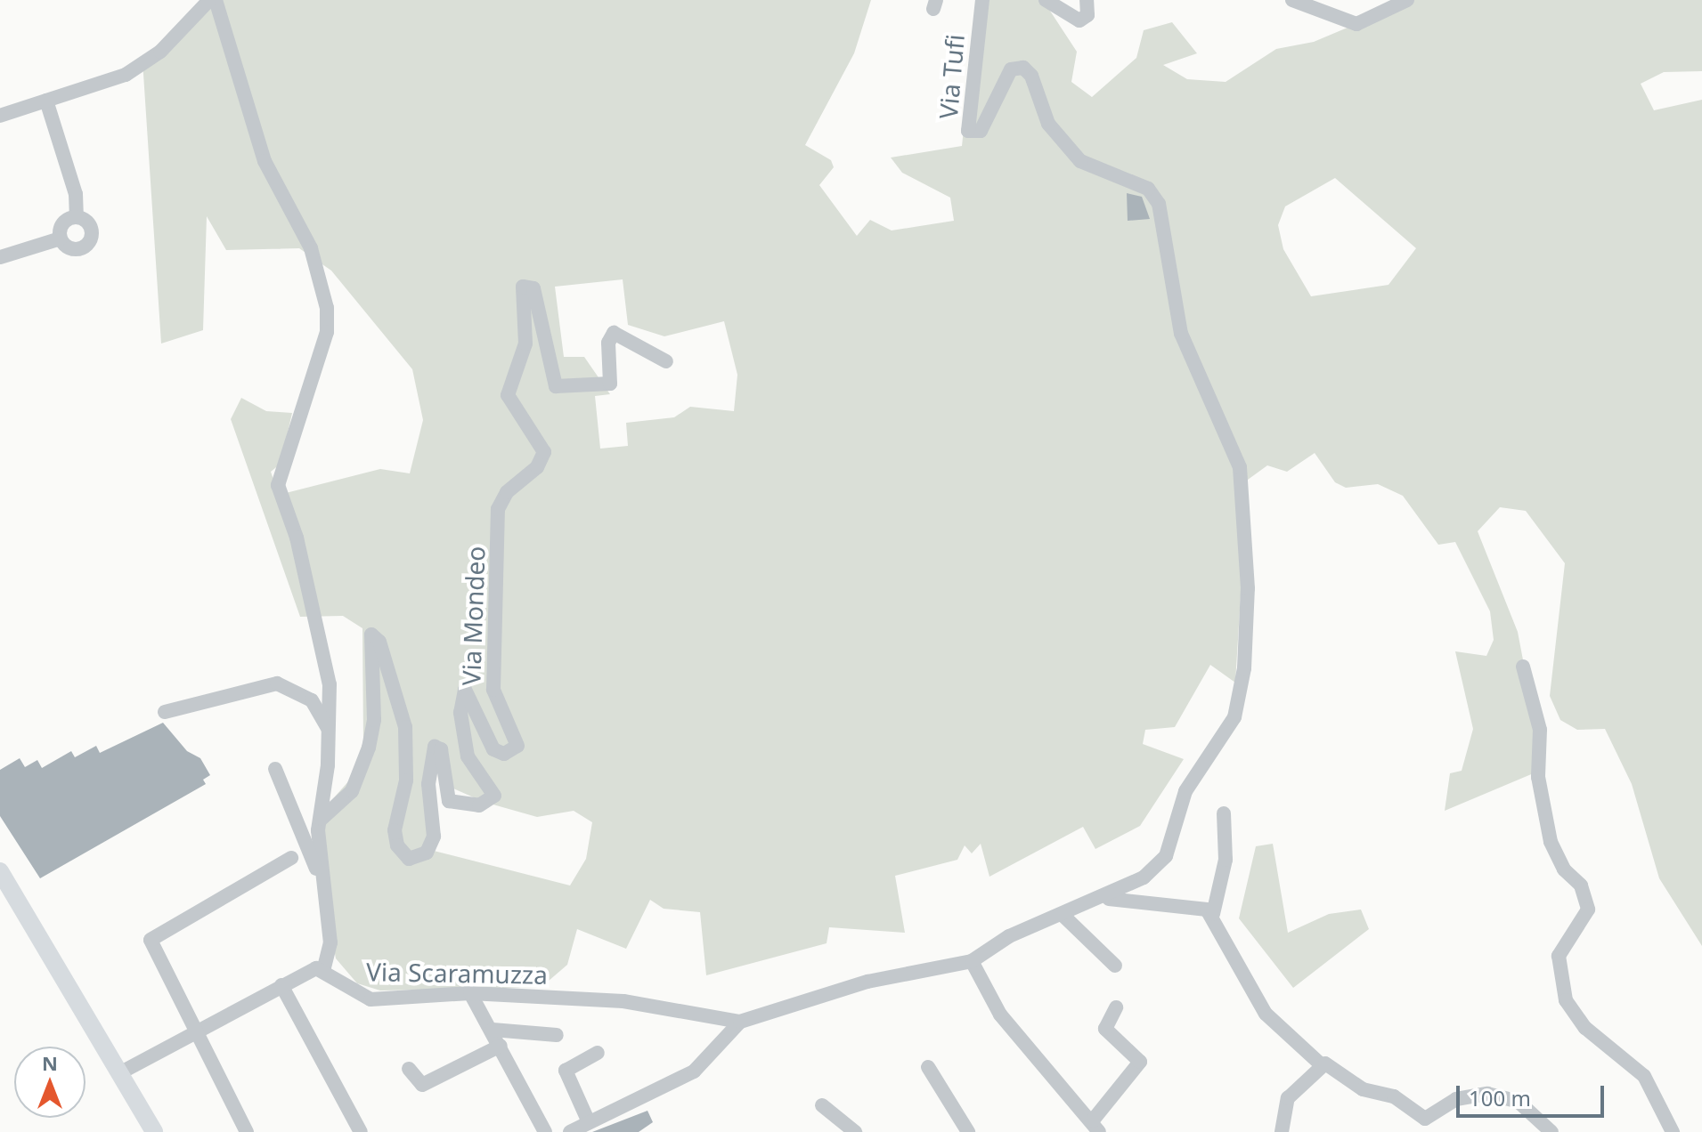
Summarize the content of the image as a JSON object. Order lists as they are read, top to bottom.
{
  "streets": {
    "street": ["Via Tufi", "Via Mondeo", "Via Scaramuzza"]
  },
  "scale_bar": "100 m",
  "north": "top"
}
